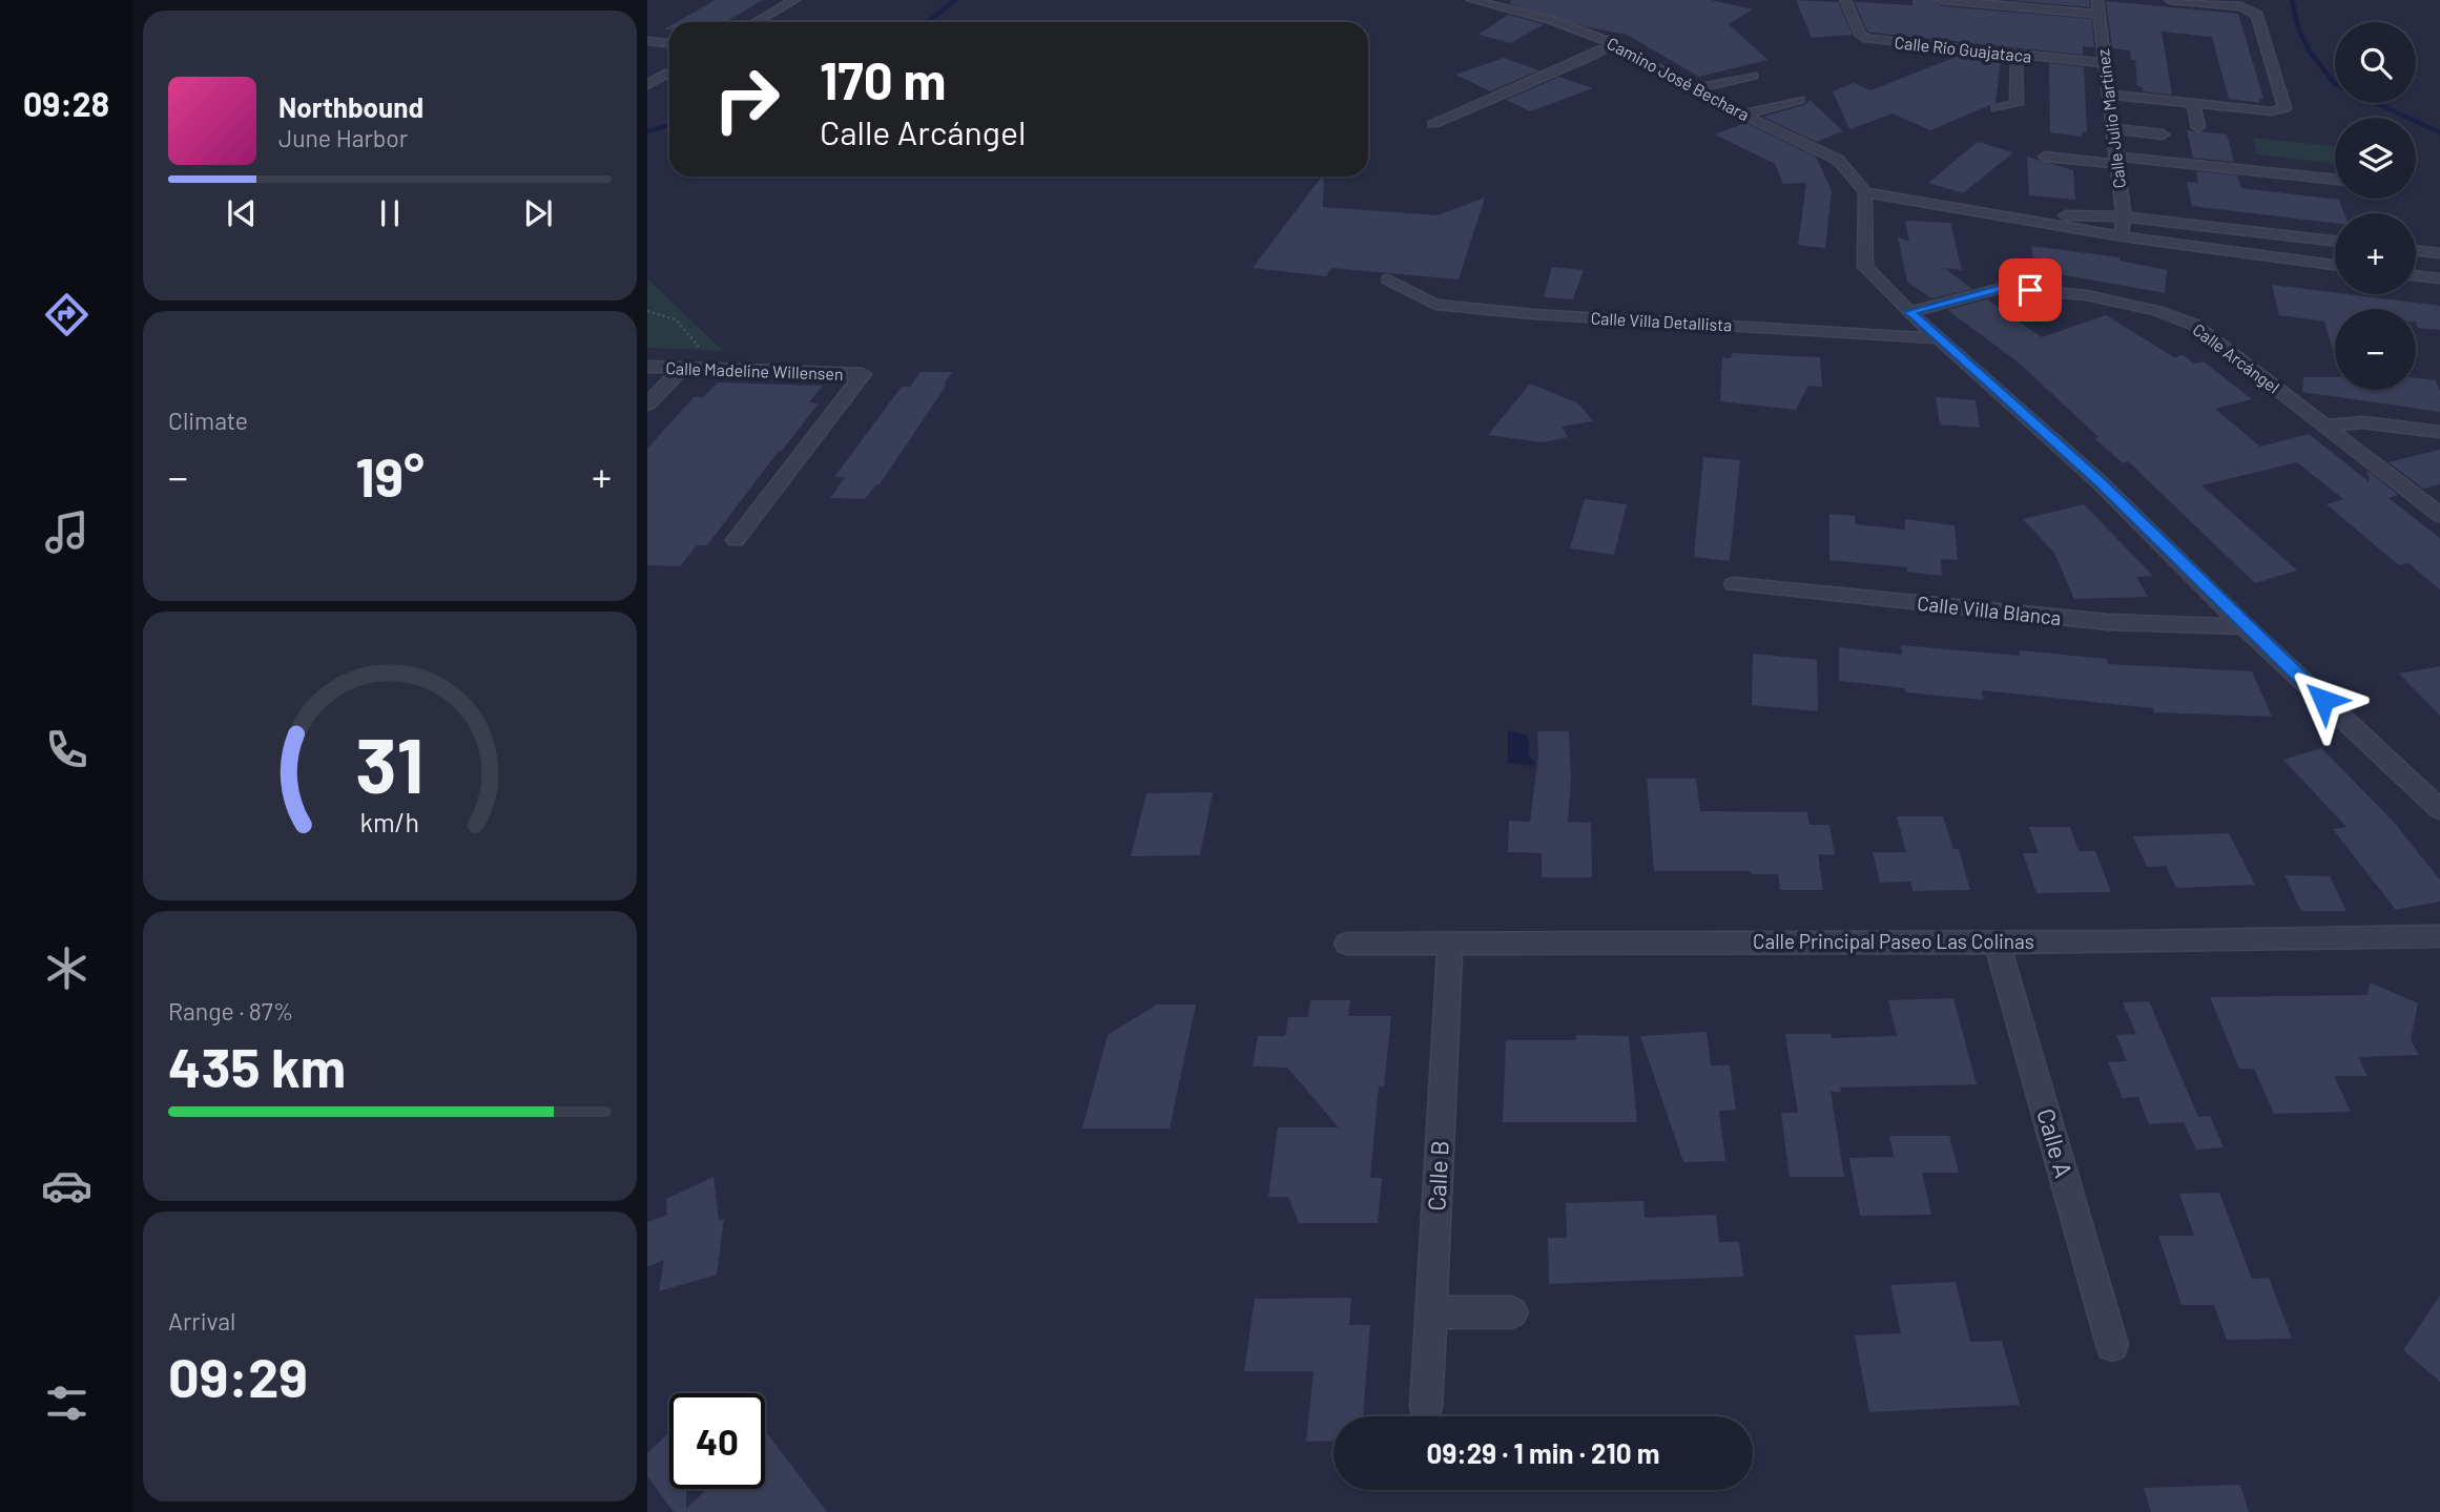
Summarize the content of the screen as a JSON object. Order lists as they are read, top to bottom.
{
  "streets": {
    "street": [
      "Calle Río Guajataca",
      "Camino José Bechara",
      "Calle Julio Martínez",
      "Calle Villa Detallista",
      "Calle Arcángel",
      "Calle Madeline Willensen",
      "Calle Villa Blanca",
      "Calle Principal Paseo Las Colinas",
      "Calle A",
      "Calle B"
    ]
  },
  "crossings": [
    ["Calle Río Guajataca", "Calle Julio Martínez"],
    ["Calle Principal Paseo Las Colinas", "Calle A"],
    ["Calle Principal Paseo Las Colinas", "Calle B"]
  ],
  "page": {
    "tabs": "09:28",
    "map_buttons": ["+", "−"],
    "turn": ["170 m", "Calle Arcángel"],
    "song": ["Northbound", "June Harbor"],
    "tile": [
      "Climate",
      ["Range · 87%", "435 km"],
      ["Arrival", "09:29"]
    ],
    "heat": ["−", "19°", "+"],
    "limit": "40",
    "trip": "09:29 · 1 min · 210 m",
    "gauge": ["31", "km/h"]
  }
}
